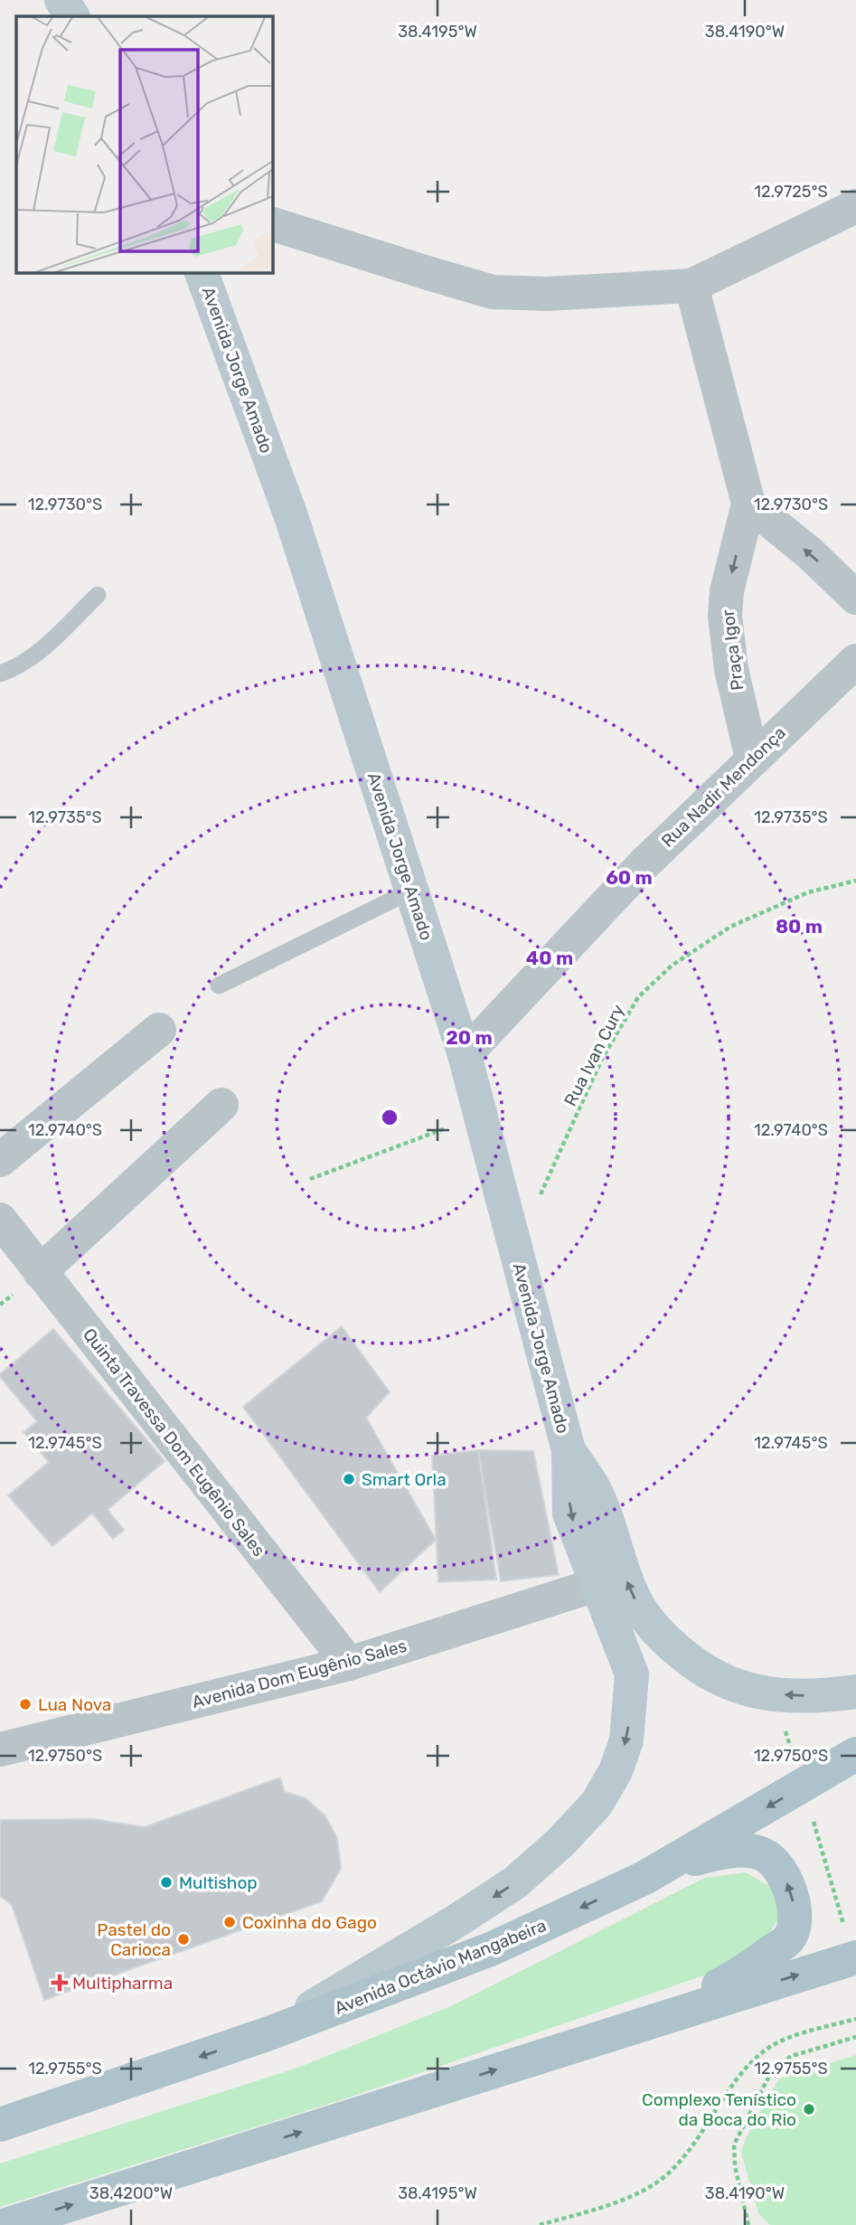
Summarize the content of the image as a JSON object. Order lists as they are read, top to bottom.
{
  "streets": {
    "main road": ["Avenida Jorge Amado", "Avenida Octávio Mangabeira"],
    "street": [
      "Praça Igor",
      "Rua Nadir Mendonça",
      "Quinta Travessa Dom Eugênio Sales",
      "Avenida Dom Eugênio Sales"
    ],
    "path": ["Rua Ivan Cury"]
  },
  "crossings": [
    ["Avenida Jorge Amado", "Rua Nadir Mendonça"],
    ["Avenida Jorge Amado", "Rua Ivan Cury"],
    ["Avenida Jorge Amado", "Avenida Dom Eugênio Sales"],
    ["Avenida Jorge Amado", "Avenida Octávio Mangabeira"],
    ["Praça Igor", "Rua Nadir Mendonça"],
    ["Quinta Travessa Dom Eugênio Sales", "Avenida Dom Eugênio Sales"]
  ],
  "one_way": ["Praça Igor"],
  "places": {
    "other": [
      "Smart Orla",
      "Lua Nova",
      "Multishop",
      "Coxinha do Gago",
      "Pastel do Carioca",
      "Complexo Tenístico da Boca do Rio"
    ],
    "health": ["Multipharma"]
  },
  "coordinates": [
    "38.4195°W",
    "38.4190°W",
    "12.9725°S",
    "12.9730°S",
    "12.9735°S",
    "12.9740°S",
    "12.9745°S",
    "12.9750°S",
    "12.9755°S",
    "38.4200°W"
  ],
  "rings": [
    "60 m",
    "80 m",
    "40 m",
    "20 m"
  ]
}
